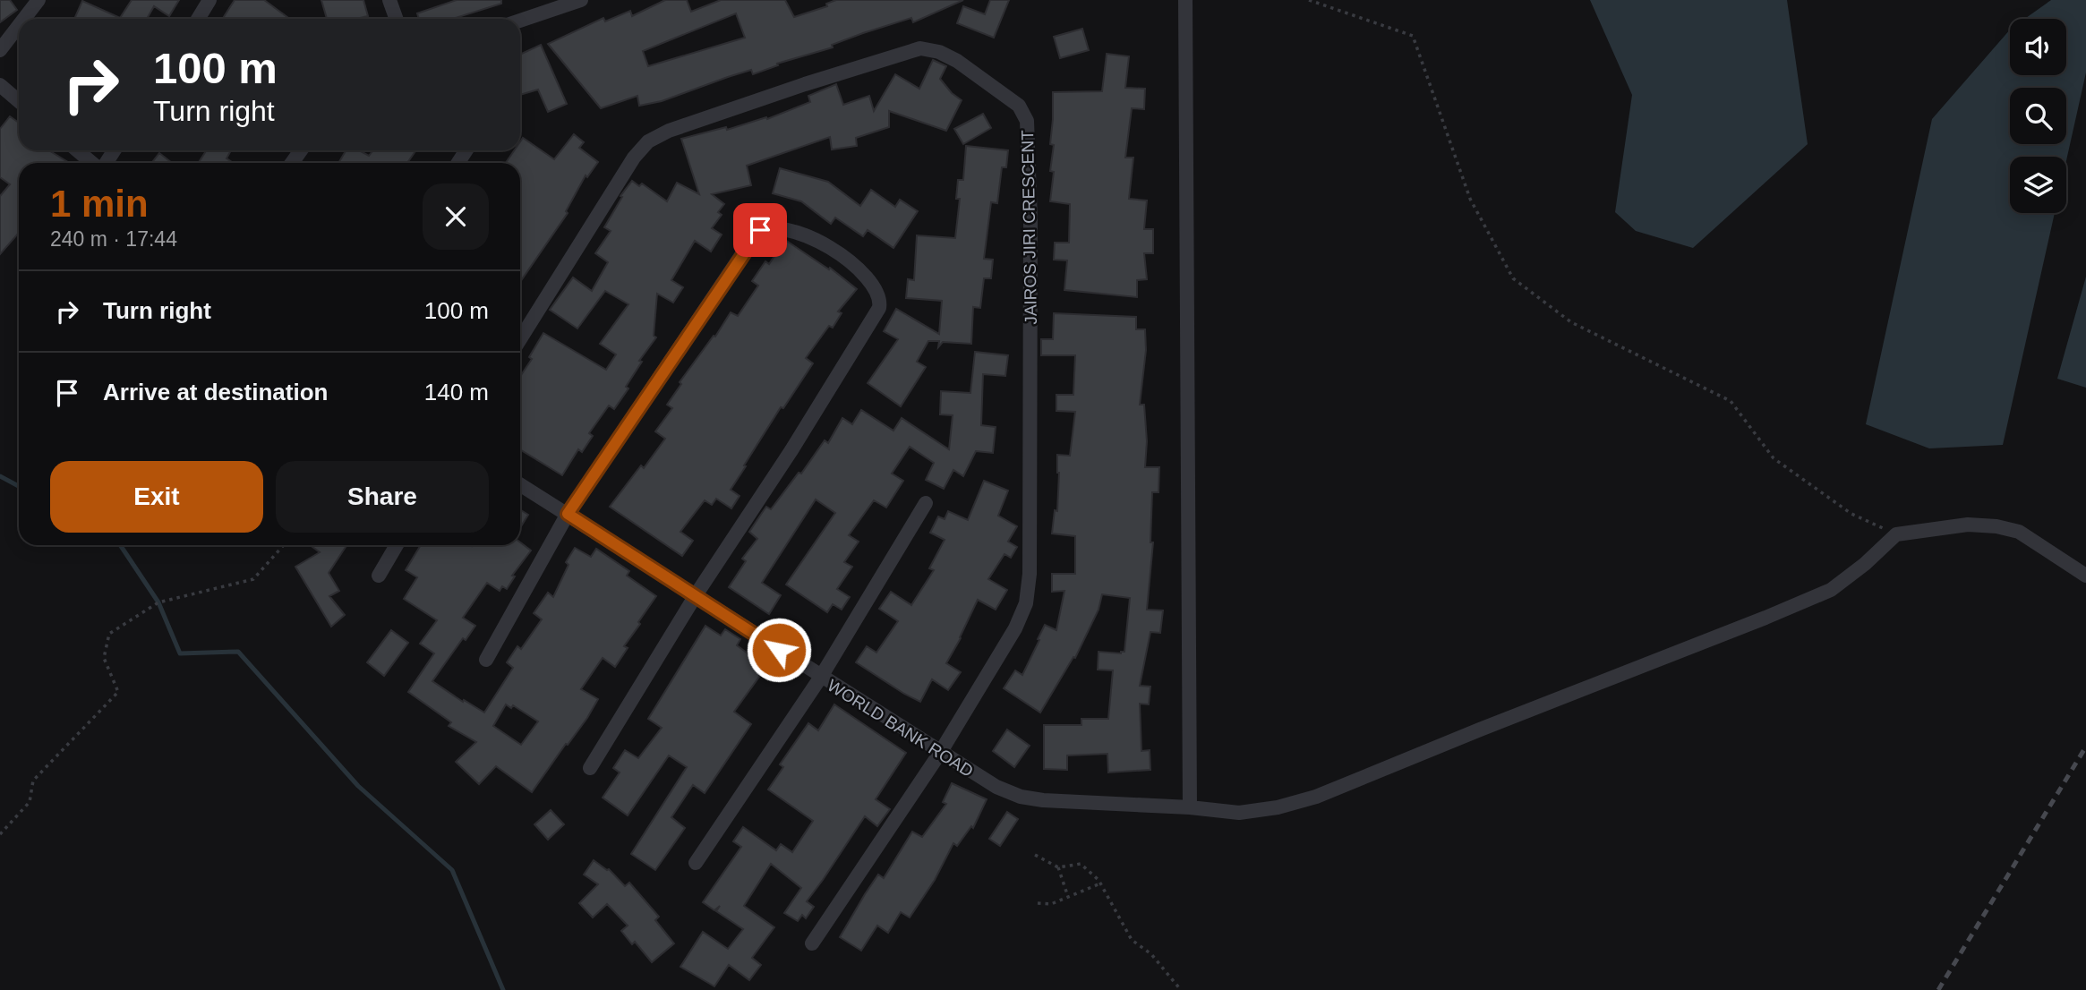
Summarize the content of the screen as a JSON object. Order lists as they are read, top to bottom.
{
  "streets": {
    "street": ["JAIROS JIRI CRESCENT", "WORLD BANK ROAD"]
  },
  "crossings": [
    ["JAIROS JIRI CRESCENT", "WORLD BANK ROAD"]
  ],
  "page": {
    "turn": ["100 m", "Turn right"],
    "heading": ["1 min", "240 m · 17:44"],
    "list": [
      {
        "name": "Turn right",
        "value": "100 m"
      },
      {
        "name": "Arrive at destination",
        "value": "140 m"
      }
    ],
    "buttons": ["Exit", "Share"]
  }
}
